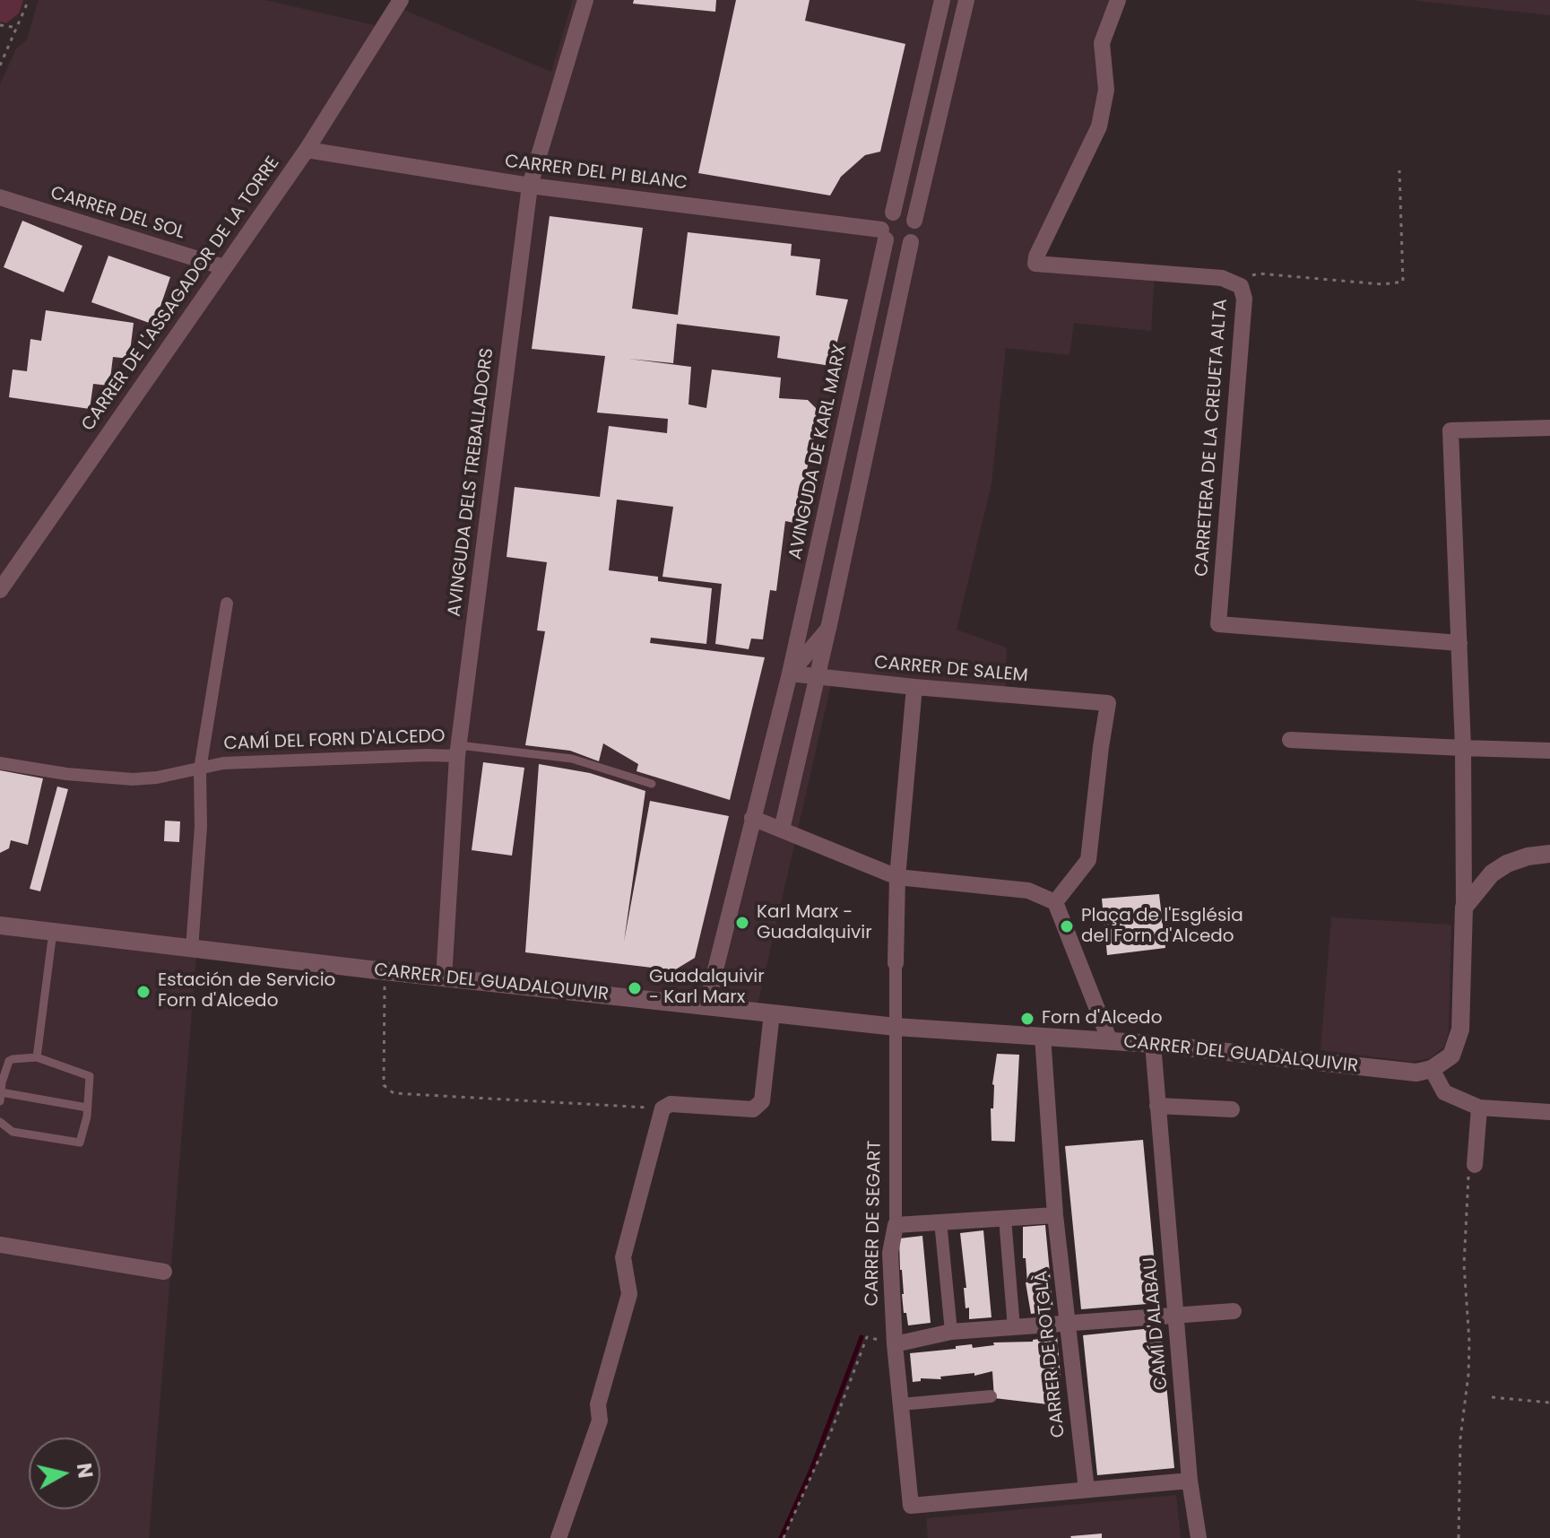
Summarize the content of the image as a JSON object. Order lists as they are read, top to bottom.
{
  "streets": {
    "street": [
      "CARRER DEL PI BLANC",
      "CARRER DEL SOL",
      "CARRER DE L'ASSAGADOR DE LA TORRE",
      "CARRETERA DE LA CREUETA ALTA",
      "AVINGUDA DE KARL MARX",
      "AVINGUDA DELS TREBALLADORS",
      "CARRER DE SALEM",
      "CAMÍ DEL FORN D'ALCEDO",
      "CARRER DEL GUADALQUIVIR",
      "CARRER DE SEGART",
      "CAMÍ D'ALABAU",
      "CARRER DE ROTGLÀ"
    ]
  },
  "crossings": [
    ["CARRER DEL PI BLANC", "CARRER DE L'ASSAGADOR DE LA TORRE"],
    ["CARRER DEL PI BLANC", "AVINGUDA DE KARL MARX"],
    ["CARRER DEL PI BLANC", "AVINGUDA DELS TREBALLADORS"],
    ["CARRER DEL SOL", "CARRER DE L'ASSAGADOR DE LA TORRE"],
    ["AVINGUDA DE KARL MARX", "CARRER DE SALEM"],
    ["AVINGUDA DE KARL MARX", "CARRER DEL GUADALQUIVIR"],
    ["AVINGUDA DELS TREBALLADORS", "CAMÍ DEL FORN D'ALCEDO"],
    ["AVINGUDA DELS TREBALLADORS", "CARRER DEL GUADALQUIVIR"],
    ["CARRER DEL GUADALQUIVIR", "CARRER DE SEGART"],
    ["CARRER DEL GUADALQUIVIR", "CAMÍ D'ALABAU"],
    ["CARRER DEL GUADALQUIVIR", "CARRER DE ROTGLÀ"],
    ["CARRER DE SEGART", "CARRER DE ROTGLÀ"]
  ],
  "places": [
    "Karl Marx - Guadalquivir",
    "Plaça de l'Església del Forn d'Alcedo",
    "Guadalquivir - Karl Marx",
    "Estación de Servicio Forn d'Alcedo",
    "Forn d'Alcedo"
  ],
  "north": "right"
}
